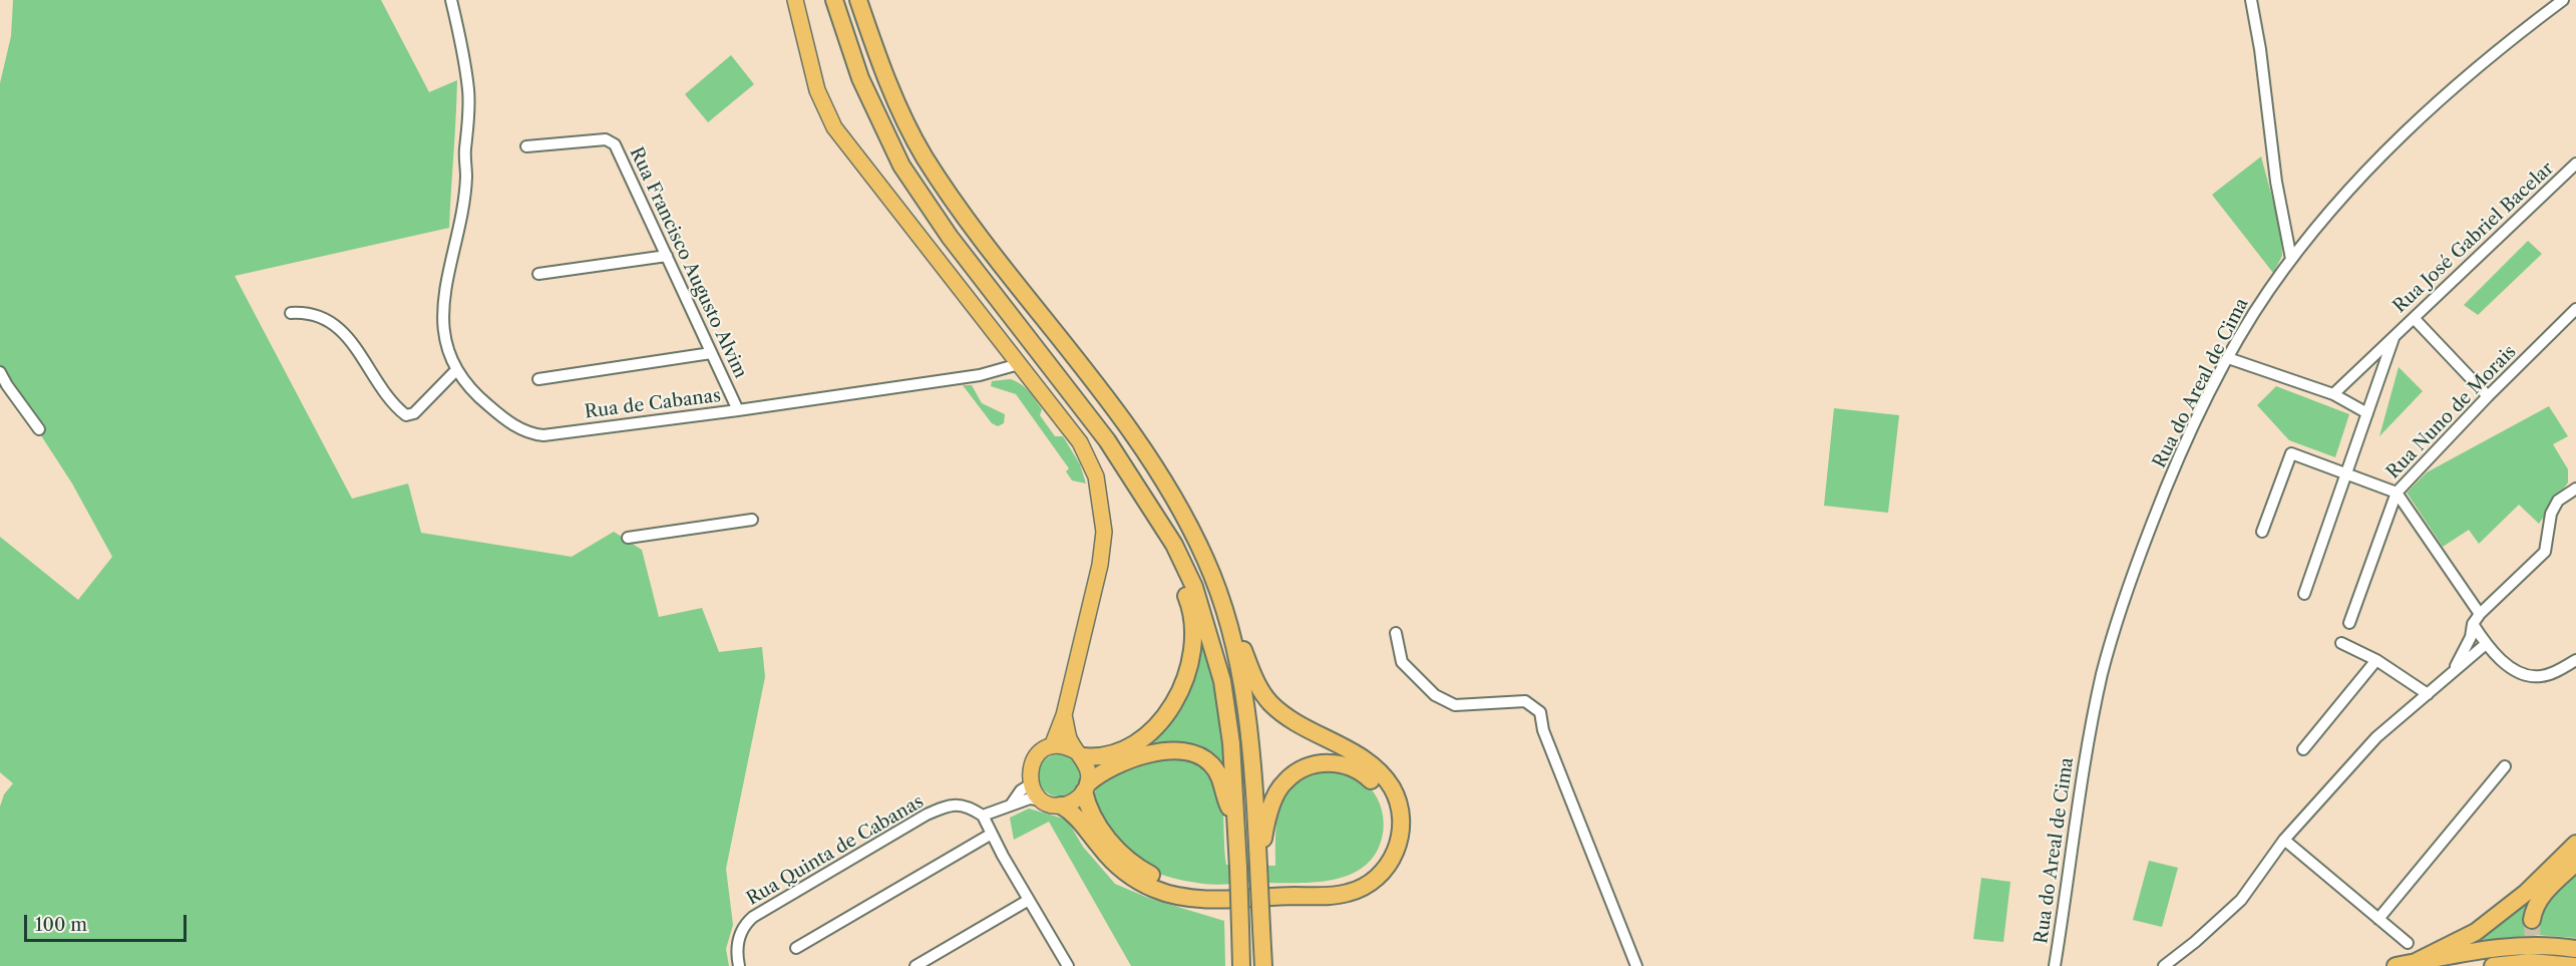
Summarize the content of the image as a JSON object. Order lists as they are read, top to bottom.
{
  "streets": {
    "street": [
      "Rua José Gabriel Bacelar",
      "Rua Francisco Augusto Alvim",
      "Rua do Areal de Cima",
      "Rua de Cabanas",
      "Rua Nuno de Morais",
      "Rua Quinta de Cabanas"
    ]
  },
  "crossings": [
    ["Rua Francisco Augusto Alvim", "Rua de Cabanas"]
  ],
  "scale_bar": "100 m"
}
